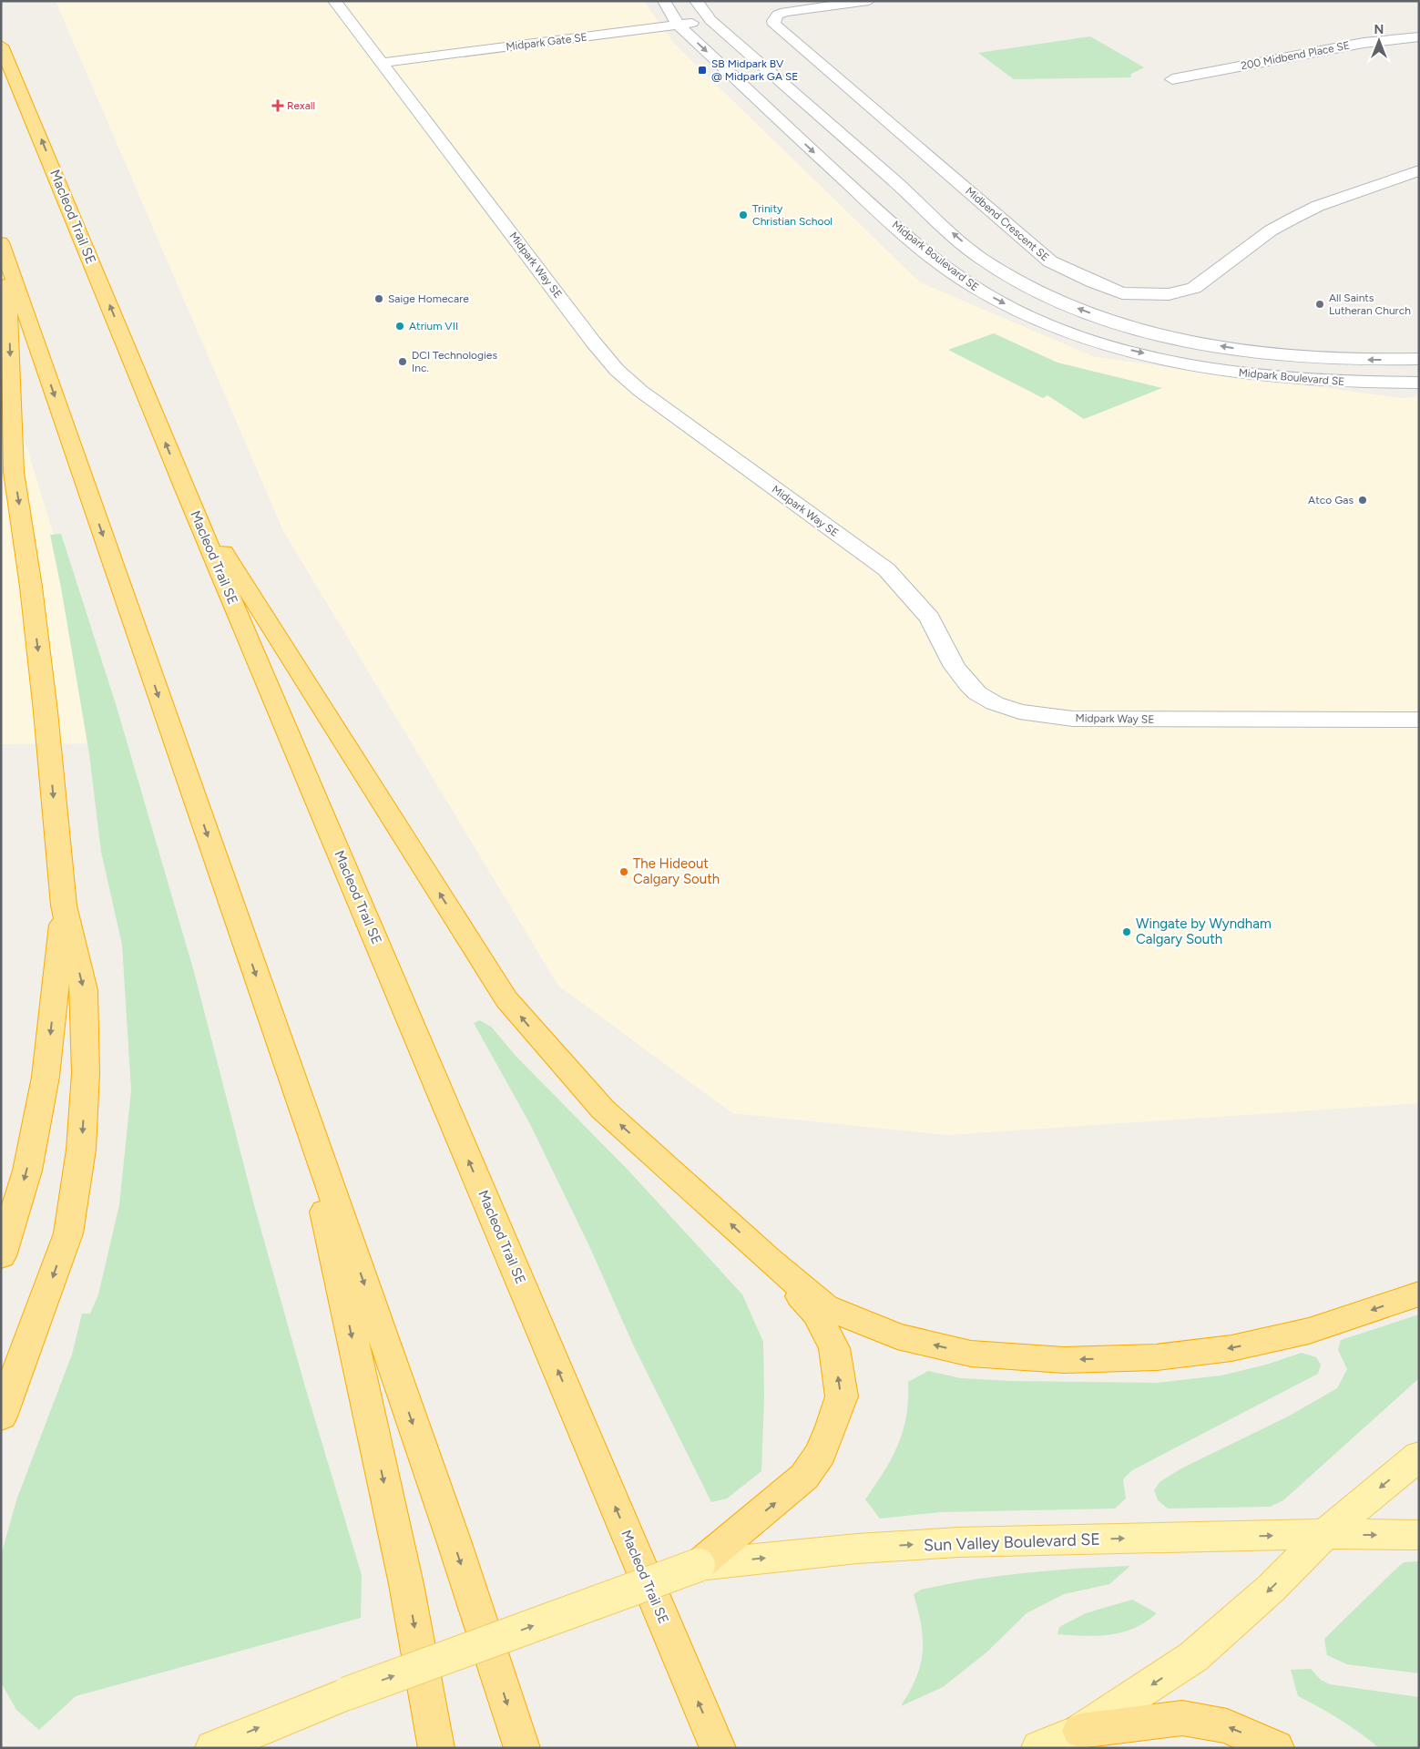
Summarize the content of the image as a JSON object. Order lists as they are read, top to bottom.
{
  "streets": {
    "highway": ["Macleod Trail SE"],
    "main road": ["Sun Valley Boulevard SE"],
    "street": [
      "Midpark Gate SE",
      "200 Midbend Place SE",
      "Midbend Crescent SE",
      "Midpark Boulevard SE",
      "Midpark Way SE"
    ]
  },
  "crossings": [
    ["Midpark Gate SE", "Midpark Boulevard SE"],
    ["Midpark Gate SE", "Midpark Way SE"]
  ],
  "one_way": ["Sun Valley Boulevard SE"],
  "places": {
    "transit": ["SB Midpark BV @ Midpark GA SE"],
    "health": ["Rexall"],
    "other": [
      "Trinity Christian School",
      "Saige Homecare",
      "All Saints Lutheran Church",
      "Atrium VII",
      "DCI Technologies Inc.",
      "Atco Gas",
      "The Hideout Calgary South",
      "Wingate by Wyndham Calgary South"
    ]
  },
  "north": "top"
}
